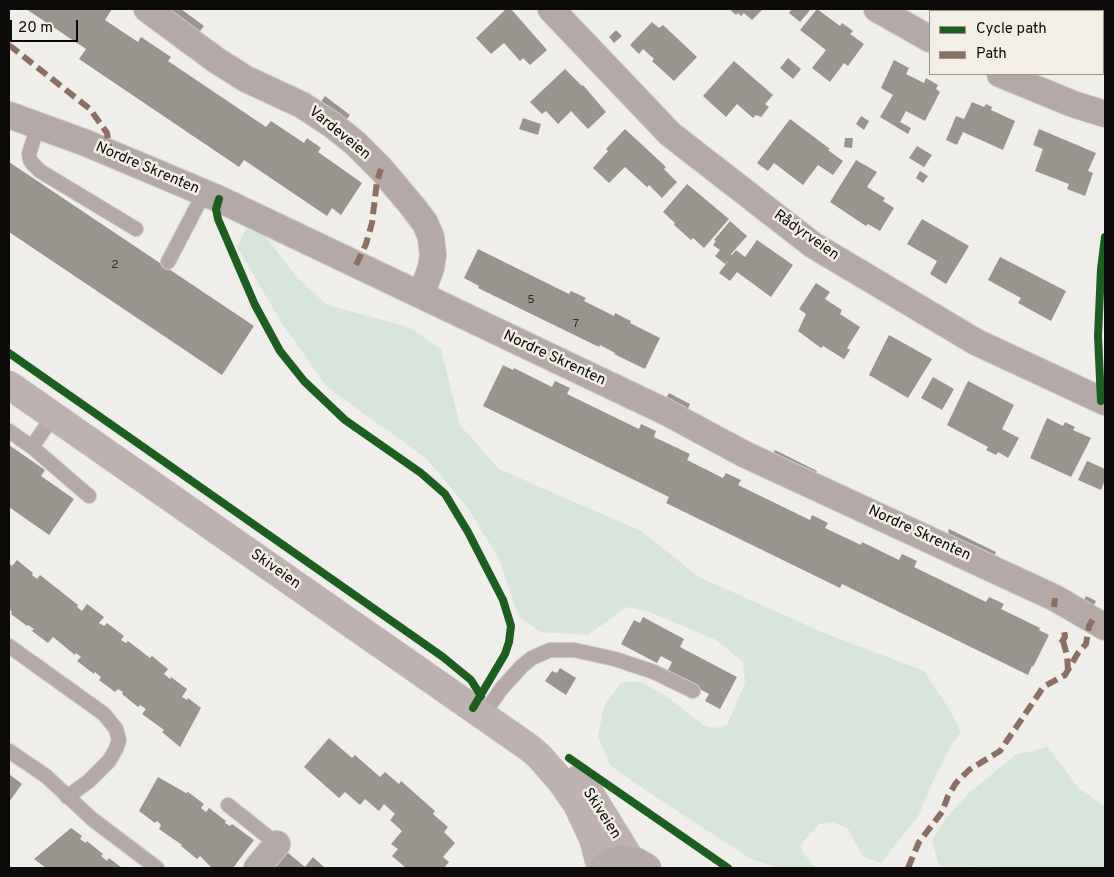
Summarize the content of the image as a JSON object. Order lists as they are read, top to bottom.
{
  "streets": {
    "main road": ["Skiveien"],
    "street": ["Vardeveien", "Nordre Skrenten", "Rådyrveien"]
  },
  "crossings": [
    ["Vardeveien", "Nordre Skrenten"]
  ],
  "house_numbers": ["2", "5", "7"],
  "legend": ["Cycle path", "Path"],
  "scale_bar": "20 m"
}
